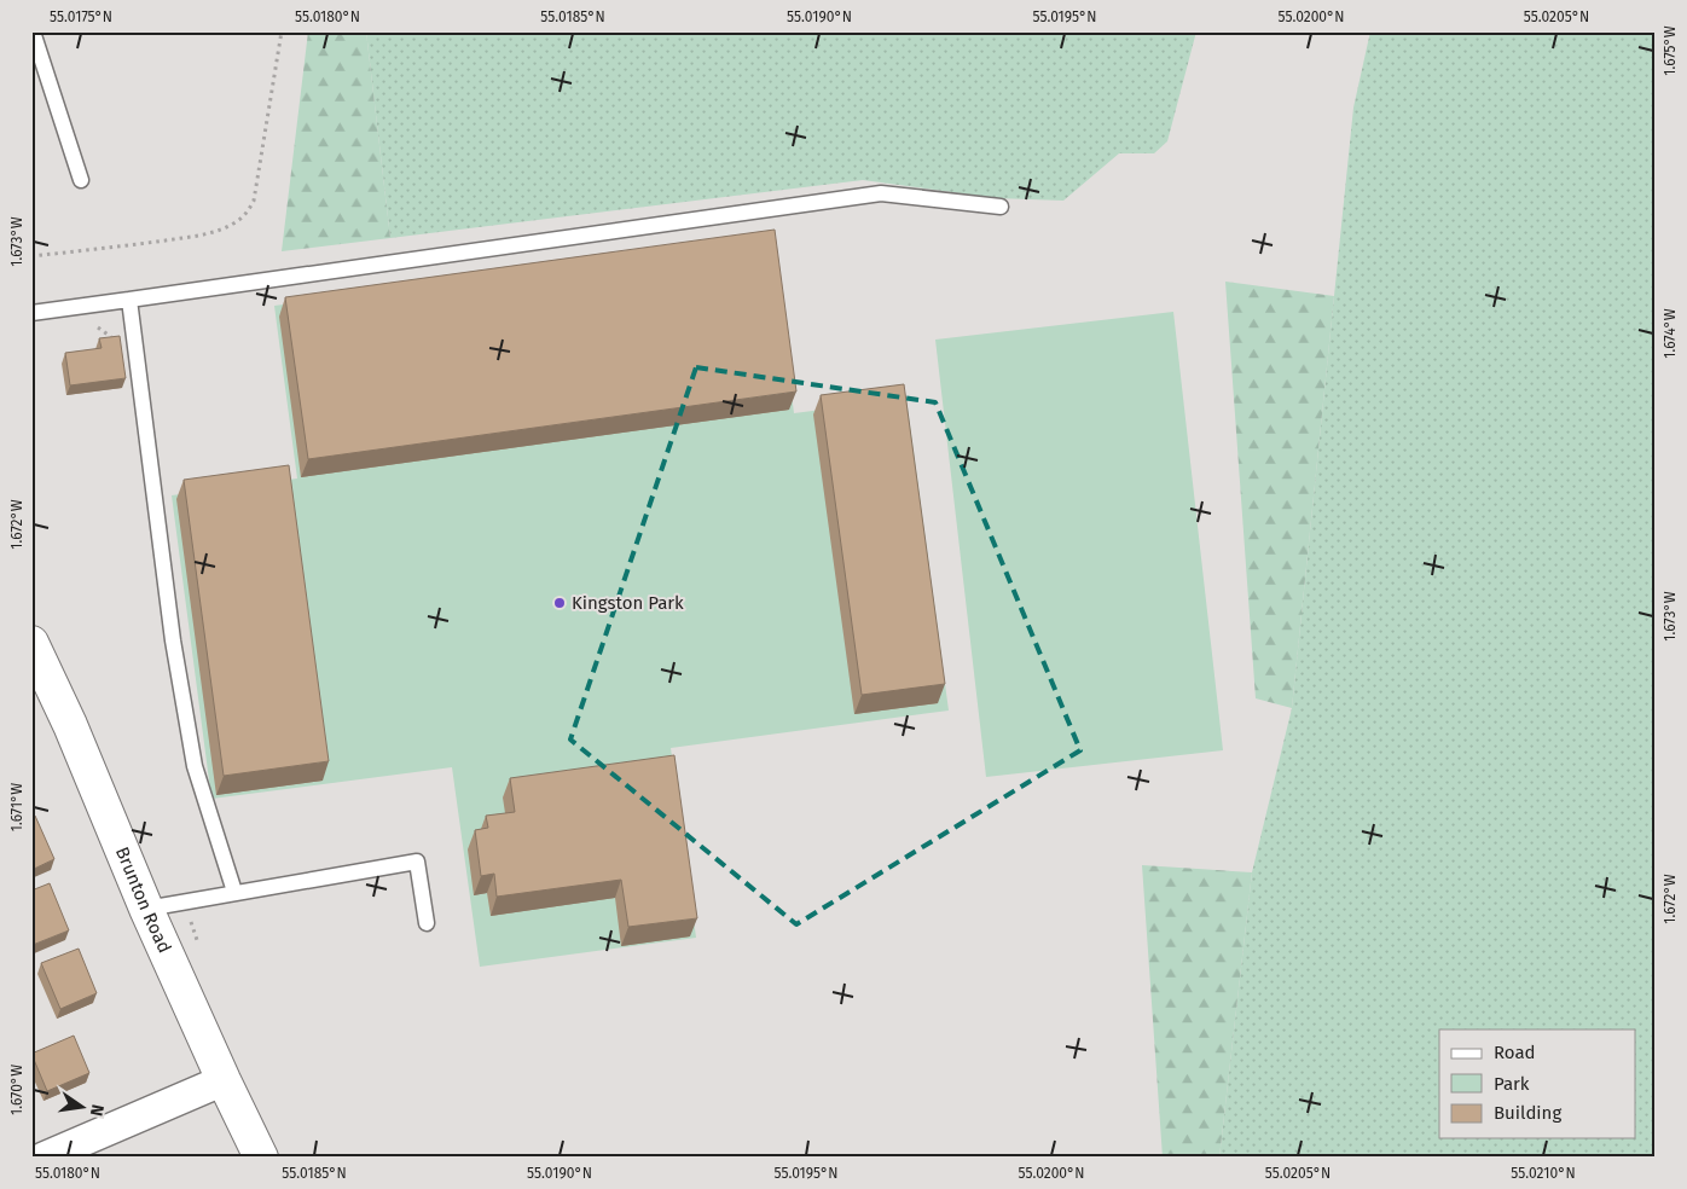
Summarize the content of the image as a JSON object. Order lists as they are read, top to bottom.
{
  "streets": {
    "street": ["Brunton Road"]
  },
  "places": ["Kingston Park"],
  "legend": ["Road", "Park", "Building"],
  "north": "right",
  "coordinates": [
    "55.0175°N",
    "55.0180°N",
    "55.0185°N",
    "55.0190°N",
    "55.0195°N",
    "55.0200°N",
    "55.0205°N",
    "1.675°W",
    "1.673°W",
    "1.674°W",
    "1.672°W",
    "1.671°W",
    "1.670°W",
    "55.0210°N"
  ]
}
